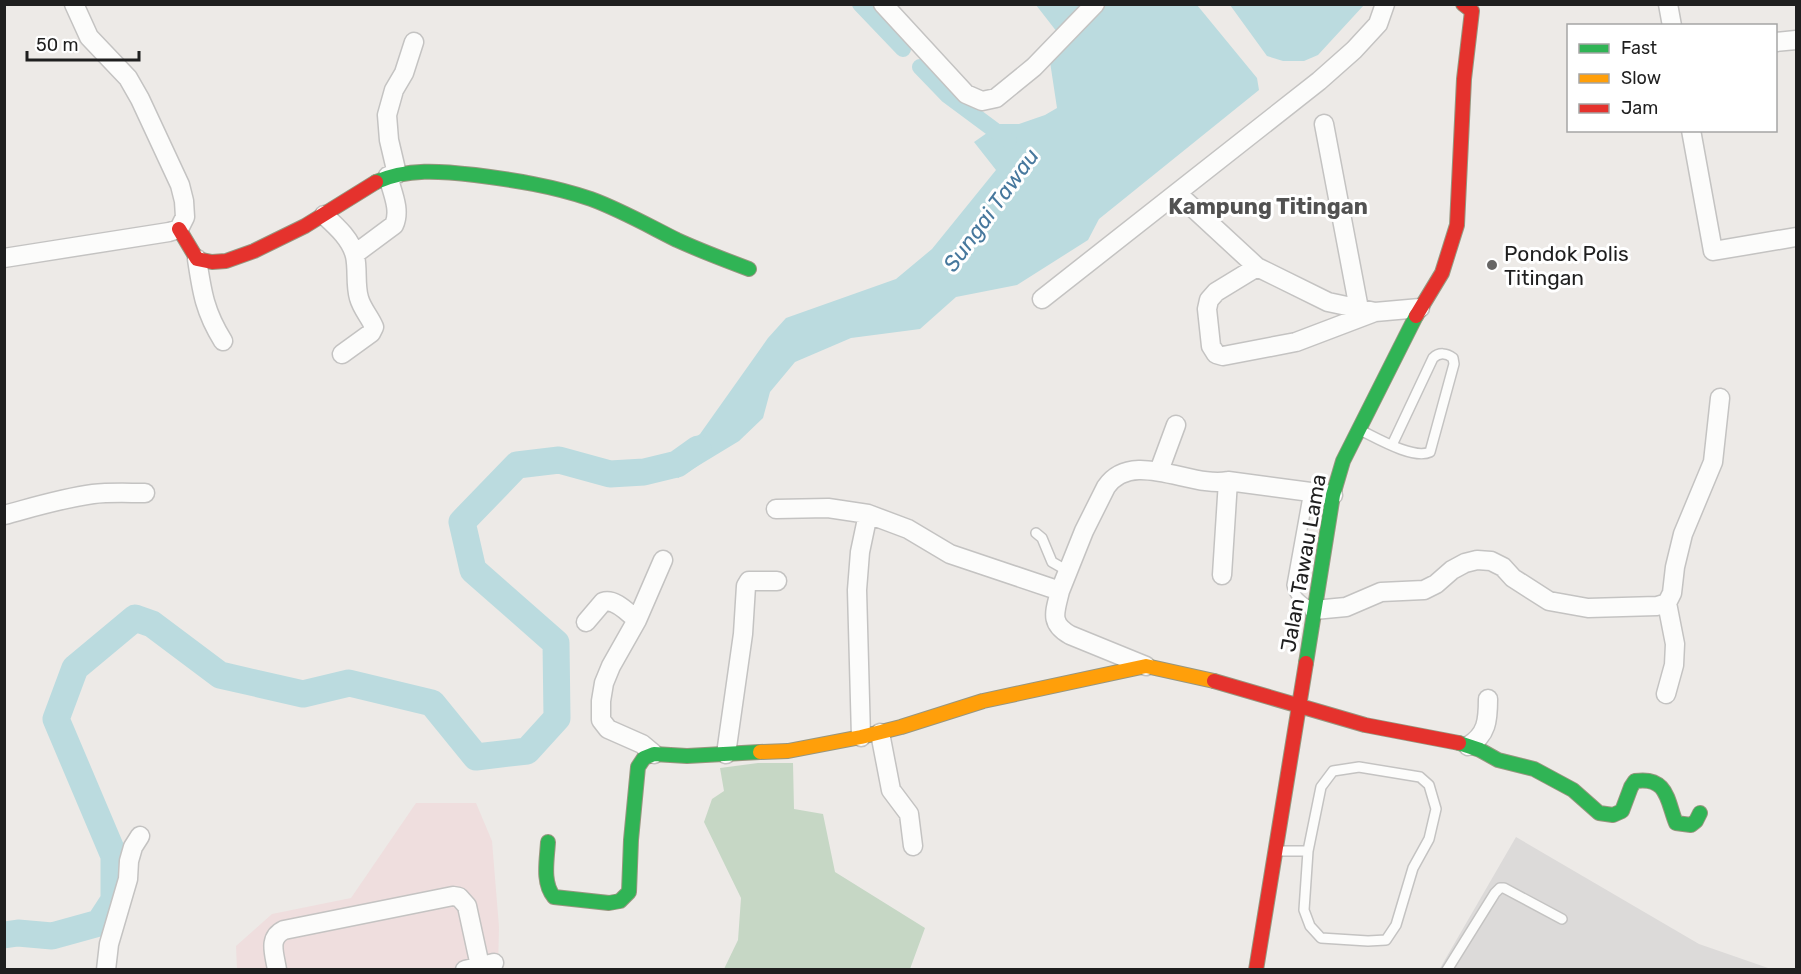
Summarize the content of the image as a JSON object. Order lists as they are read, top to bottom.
{
  "streets": {
    "street": ["Jalan Tawau Lama"]
  },
  "districts": ["Kampung Titingan"],
  "water": ["Sungai Tawau"],
  "places": ["Pondok Polis Titingan"],
  "legend": ["Fast", "Slow", "Jam"],
  "scale_bar": "50 m"
}
